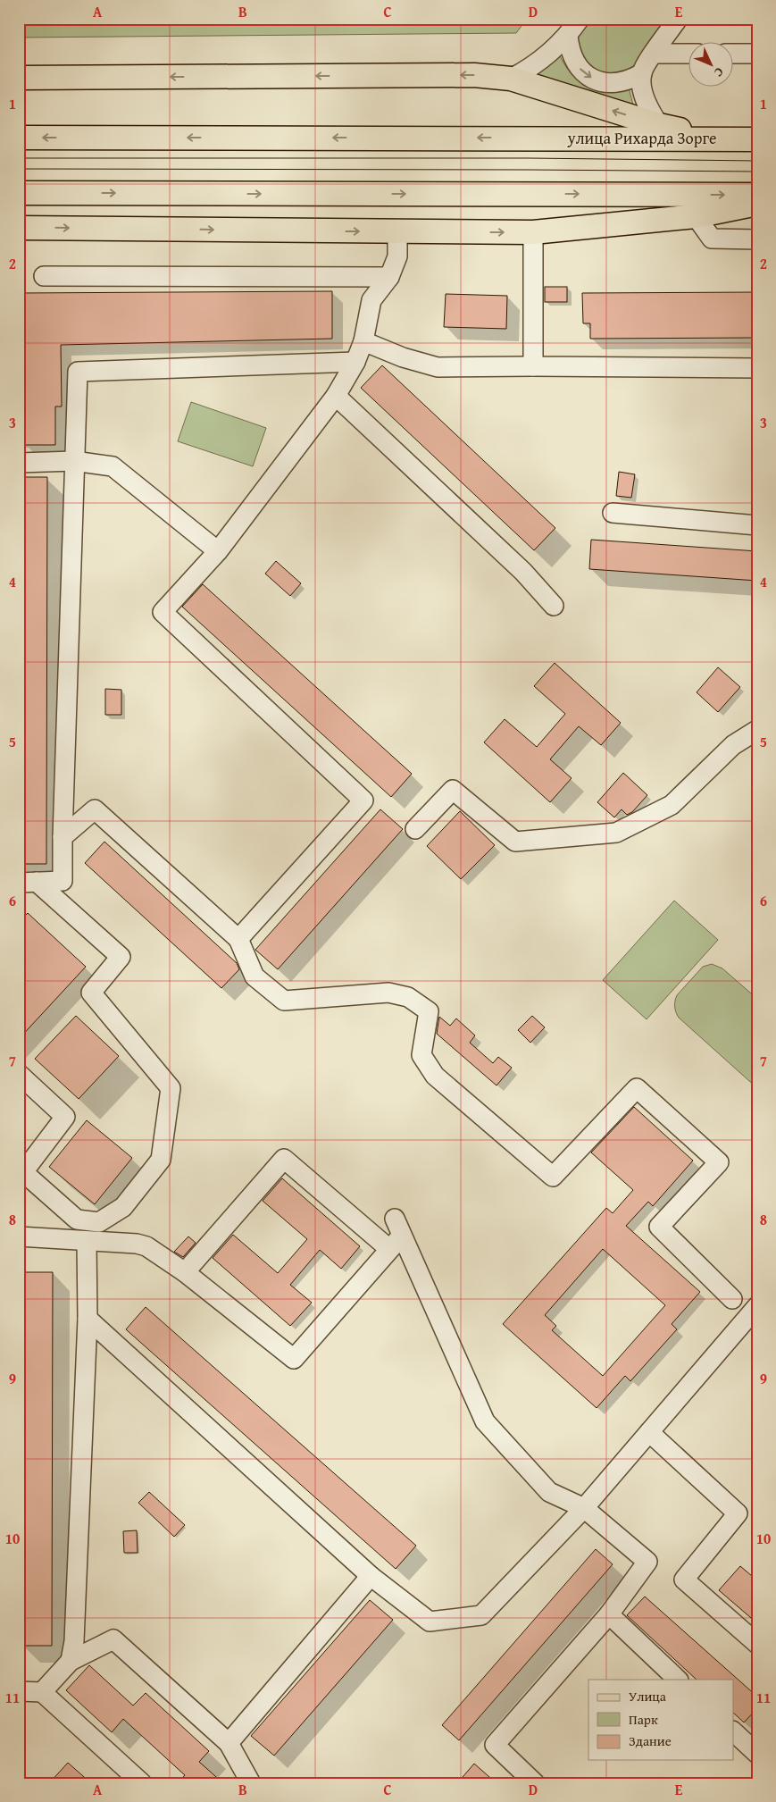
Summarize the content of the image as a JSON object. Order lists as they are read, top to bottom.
{
  "streets": {
    "main road": ["улица Рихарда Зорге"]
  },
  "legend": ["Улица", "Парк", "Здание"],
  "north": "bottom right",
  "grid": {
    "columns": [
      "A",
      "B",
      "C",
      "D",
      "E"
    ],
    "rows": [
      "1",
      "2",
      "3",
      "4",
      "5",
      "6",
      "7",
      "8",
      "9",
      "10",
      "11"
    ]
  }
}
